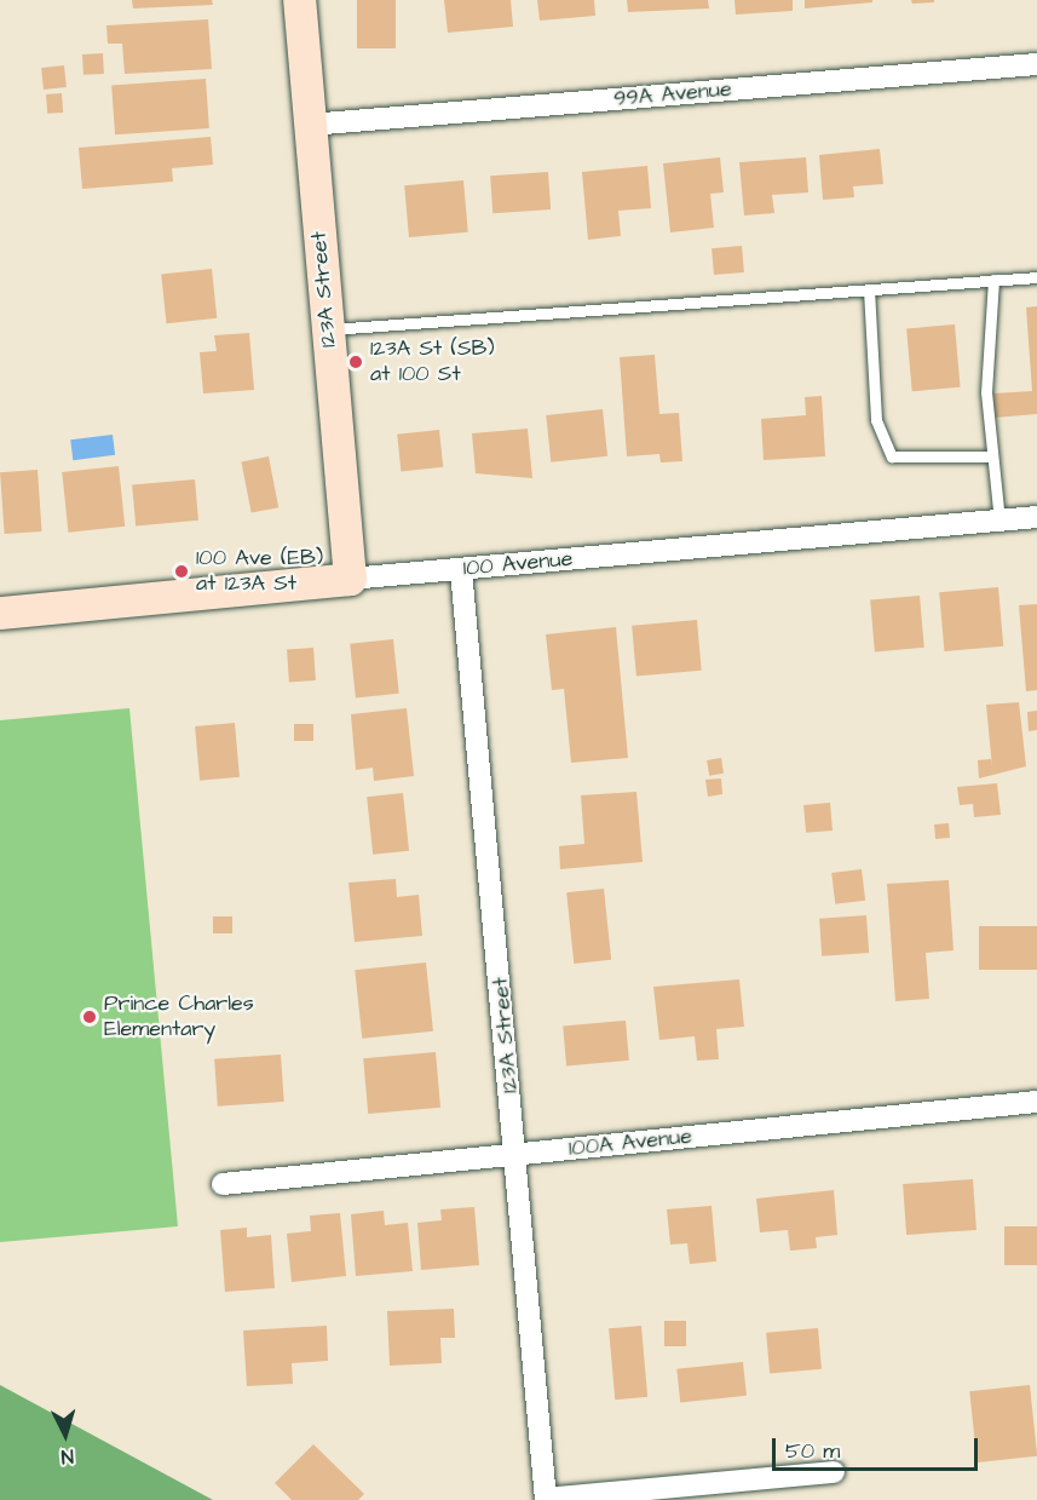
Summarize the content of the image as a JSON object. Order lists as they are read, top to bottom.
{
  "streets": {
    "street": [
      "99A Avenue",
      "123A Street",
      "100 Avenue",
      "100A Avenue"
    ]
  },
  "crossings": [
    ["99A Avenue", "123A Street"],
    ["123A Street", "100 Avenue"],
    ["123A Street", "100A Avenue"]
  ],
  "places": ["123A St (SB) at 100 St", "100 Ave (EB) at 123A St", "Prince Charles Elementary"],
  "scale_bar": "50 m",
  "north": "bottom"
}
